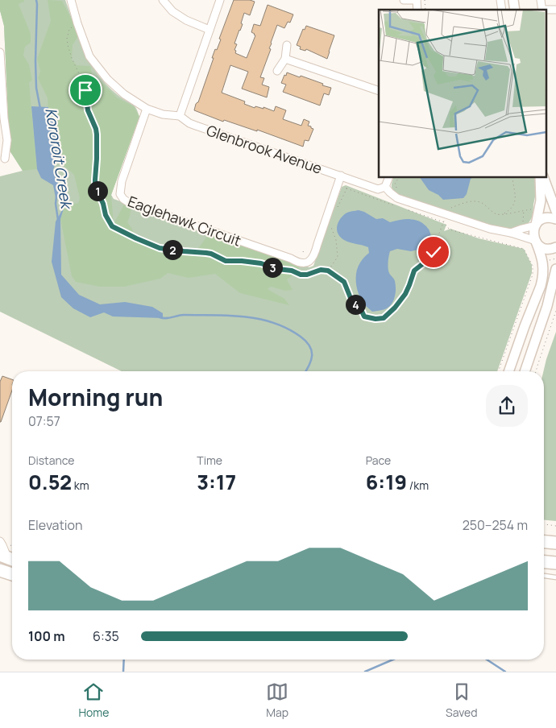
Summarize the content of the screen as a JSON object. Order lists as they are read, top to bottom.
{
  "streets": {
    "street": ["Glenbrook Avenue", "Eaglehawk Circuit"]
  },
  "crossings": [
    ["Glenbrook Avenue", "Eaglehawk Circuit"]
  ],
  "water": ["Kororoit Creek"],
  "page": {
    "pins": [
      "1",
      "2",
      "3",
      "4"
    ],
    "heading": ["Morning run", "07:57"],
    "stats": [
      ["Distance", "0.52 km"],
      ["Time", "3:17"],
      ["Pace", "6:19 /km"]
    ],
    "chart": ["Elevation", "250–254 m"],
    "list": [
      {
        "name": "100 m",
        "note": "6:35"
      }
    ],
    "tabs": ["Home", "Map", "Saved"]
  }
}
